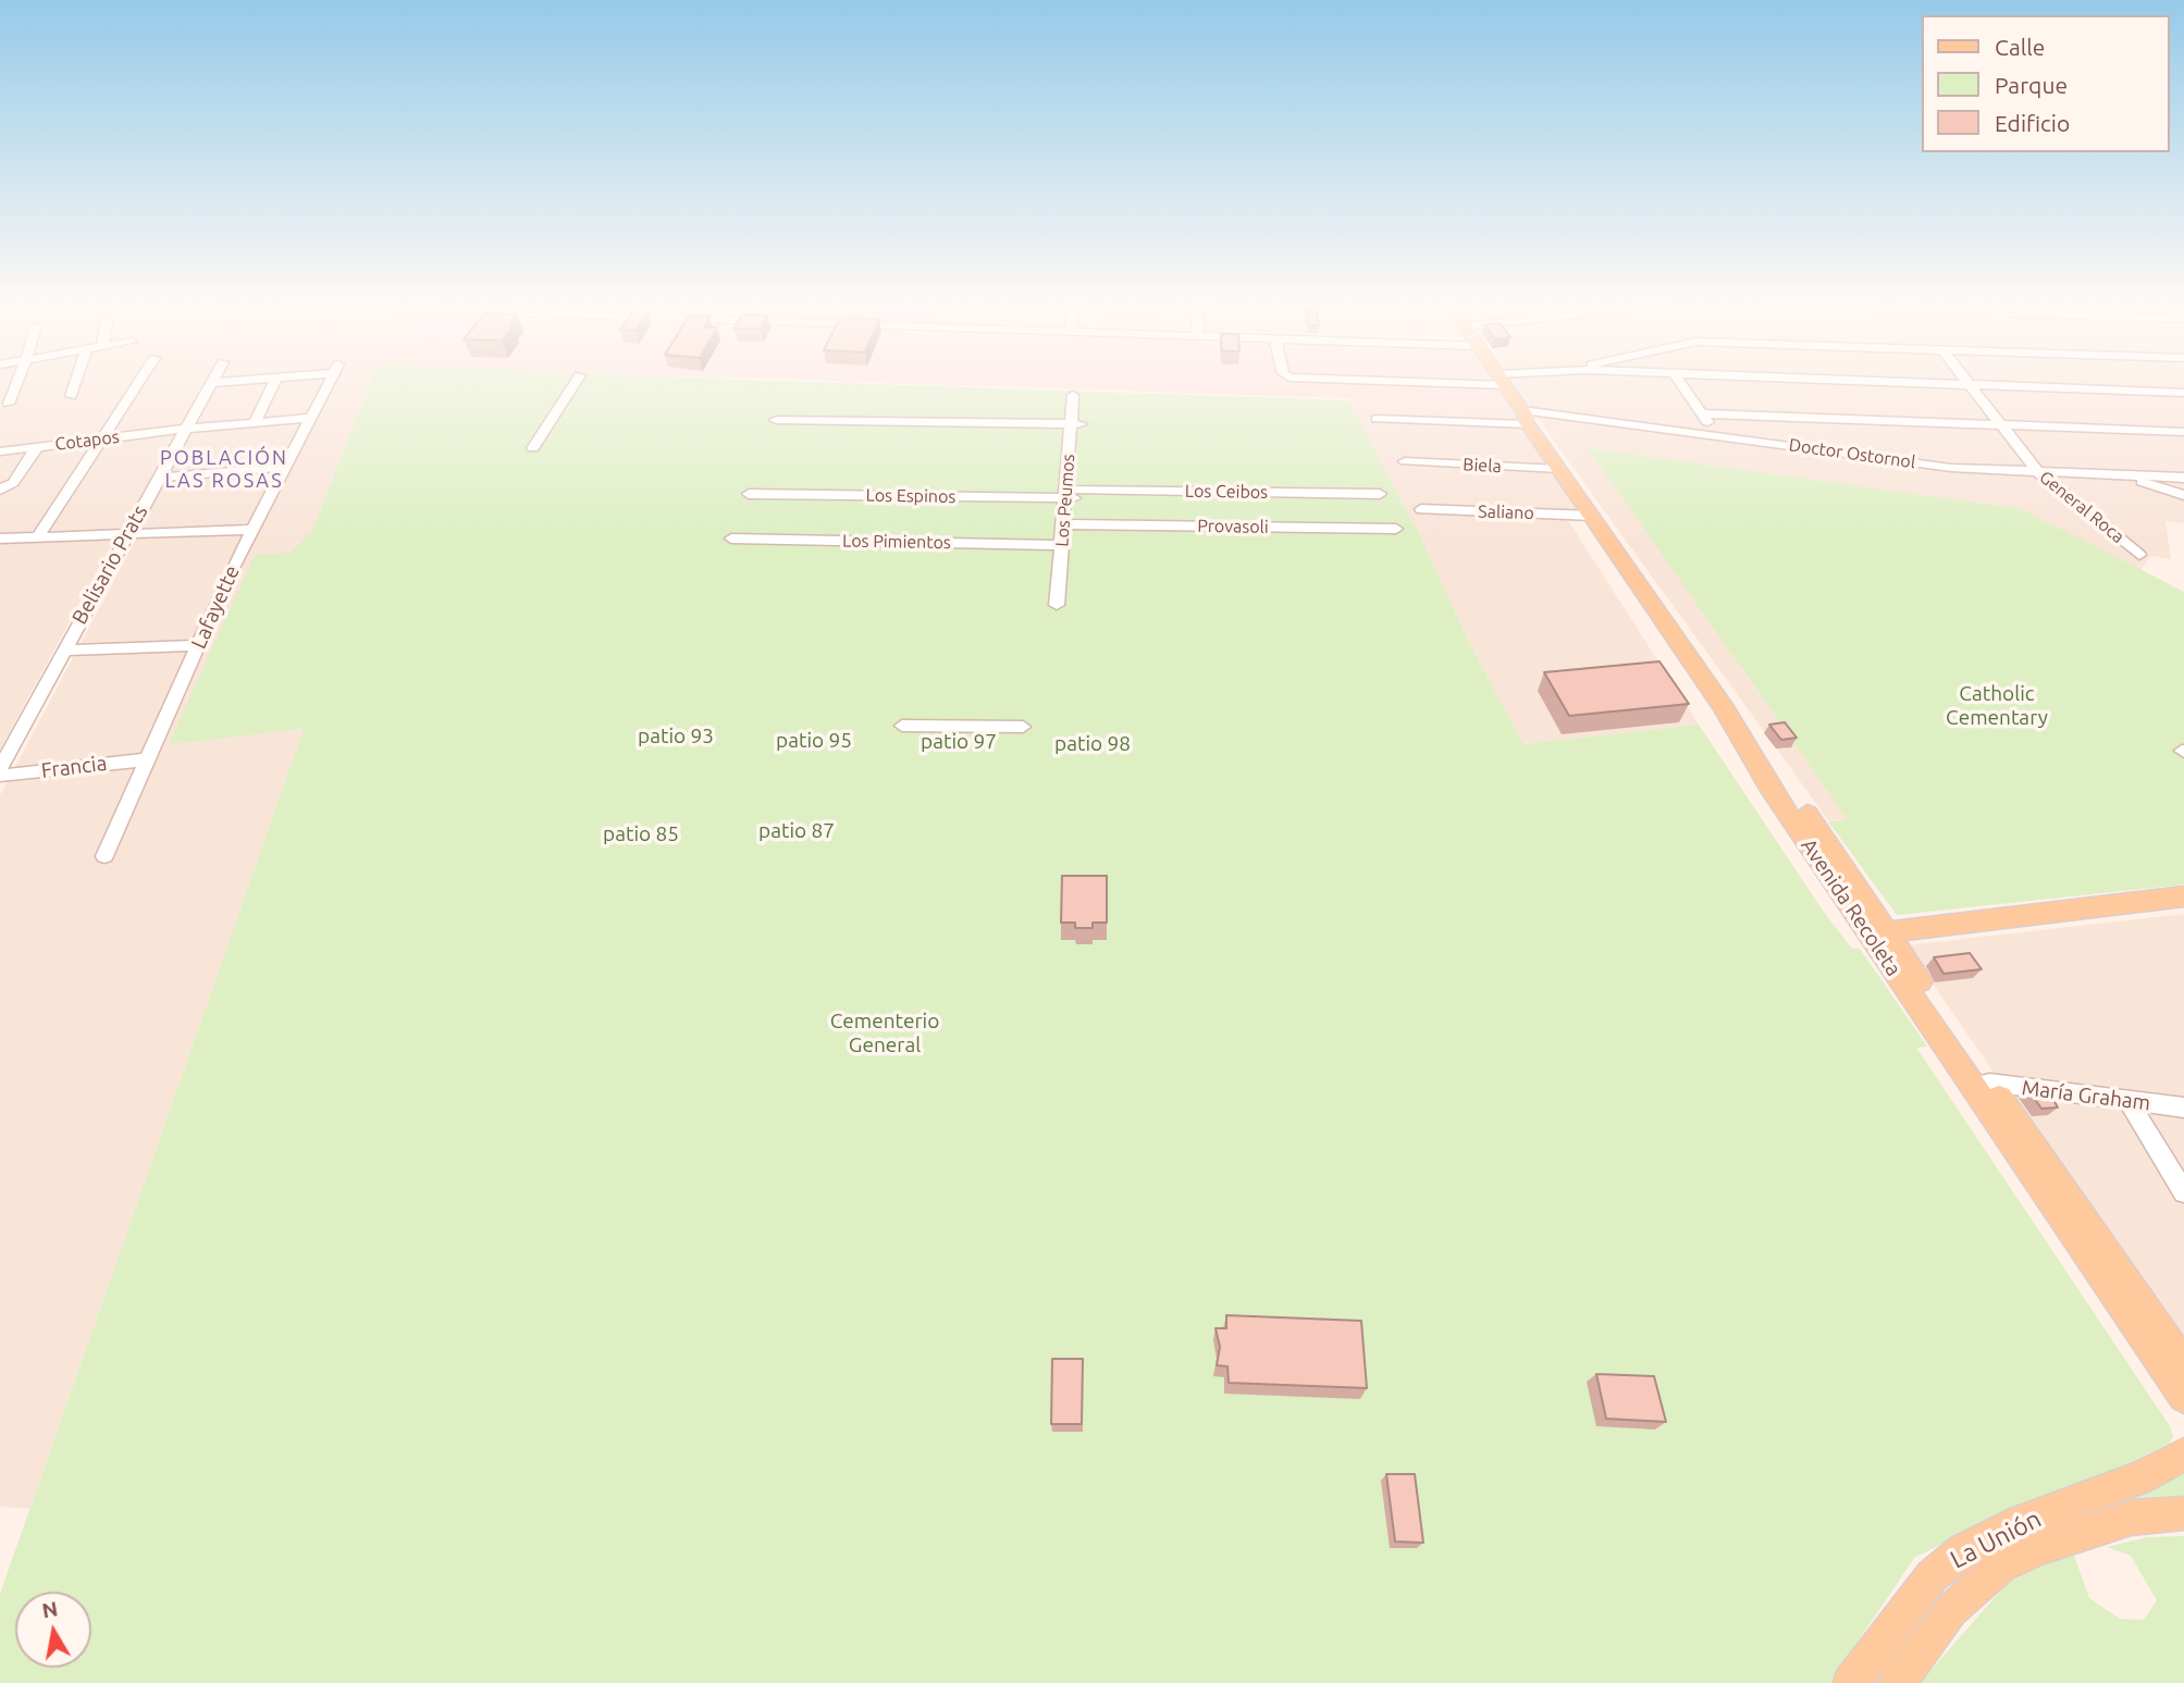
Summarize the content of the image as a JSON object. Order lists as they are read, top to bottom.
{
  "streets": {
    "main road": ["Avenida Recoleta", "La Unión"],
    "street": [
      "Cotapos",
      "Doctor Ostornol",
      "Biela",
      "Los Ceibos",
      "Los Espinos",
      "Los Peumos",
      "General Roca",
      "Saliano",
      "Provasoli",
      "Los Pimientos",
      "Belisario Prats",
      "Lafayette",
      "Francia",
      "María Graham"
    ]
  },
  "crossings": [
    ["Cotapos", "Belisario Prats"],
    ["Cotapos", "Lafayette"],
    ["Doctor Ostornol", "General Roca"],
    ["Doctor Ostornol", "Avenida Recoleta"],
    ["Biela", "Avenida Recoleta"],
    ["Los Ceibos", "Los Espinos"],
    ["Los Ceibos", "Los Peumos"],
    ["Los Espinos", "Los Peumos"],
    ["Los Peumos", "Los Pimientos"],
    ["Saliano", "Avenida Recoleta"],
    ["Lafayette", "Francia"],
    ["Avenida Recoleta", "María Graham"]
  ],
  "districts": ["POBLACIÓN LAS ROSAS"],
  "parks": [
    "Catholic Cementary",
    "patio 93",
    "patio 95",
    "patio 97",
    "patio 98",
    "patio 87",
    "patio 85",
    "Cementerio General"
  ],
  "legend": ["Calle", "Parque", "Edificio"],
  "north": "top"
}
